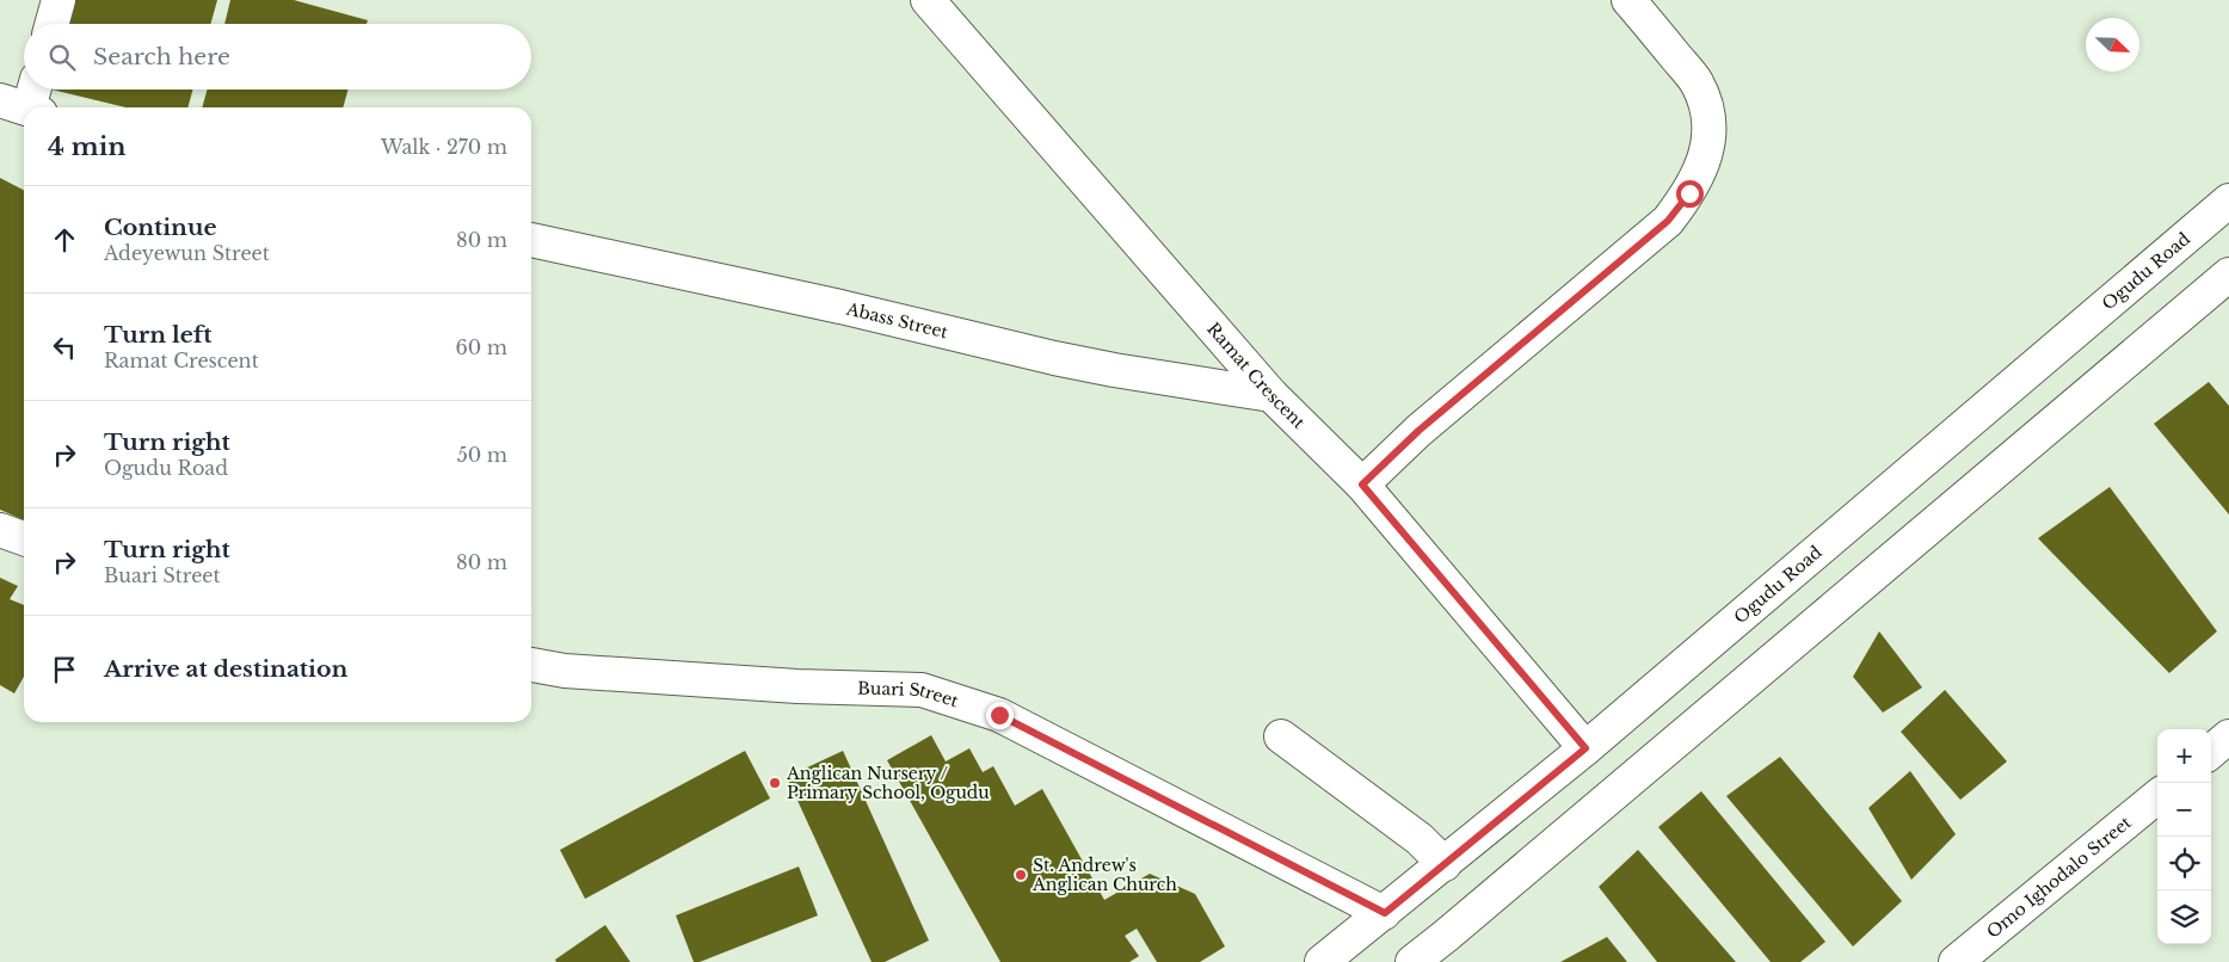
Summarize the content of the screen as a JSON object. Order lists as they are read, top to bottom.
{
  "streets": {
    "street": [
      "Ogudu Road",
      "Abass Street",
      "Ramat Crescent",
      "Buari Street",
      "Omo Ighodalo Street"
    ]
  },
  "crossings": [
    ["Ogudu Road", "Ramat Crescent"],
    ["Ogudu Road", "Buari Street"],
    ["Abass Street", "Ramat Crescent"]
  ],
  "places": ["Anglican Nursery / Primary School, Ogudu", "St. Andrew's Anglican Church"],
  "north": "bottom right",
  "page": {
    "search": "Search here",
    "heading": ["4 min", "Walk · 270 m"],
    "list": [
      ["Continue", "Adeyewun Street", "80 m"],
      ["Turn left", "Ramat Crescent", "60 m"],
      ["Turn right", "Ogudu Road", "50 m"],
      ["Turn right", "Buari Street", "80 m"],
      "Arrive at destination"
    ],
    "map_buttons": ["+", "−"]
  }
}
